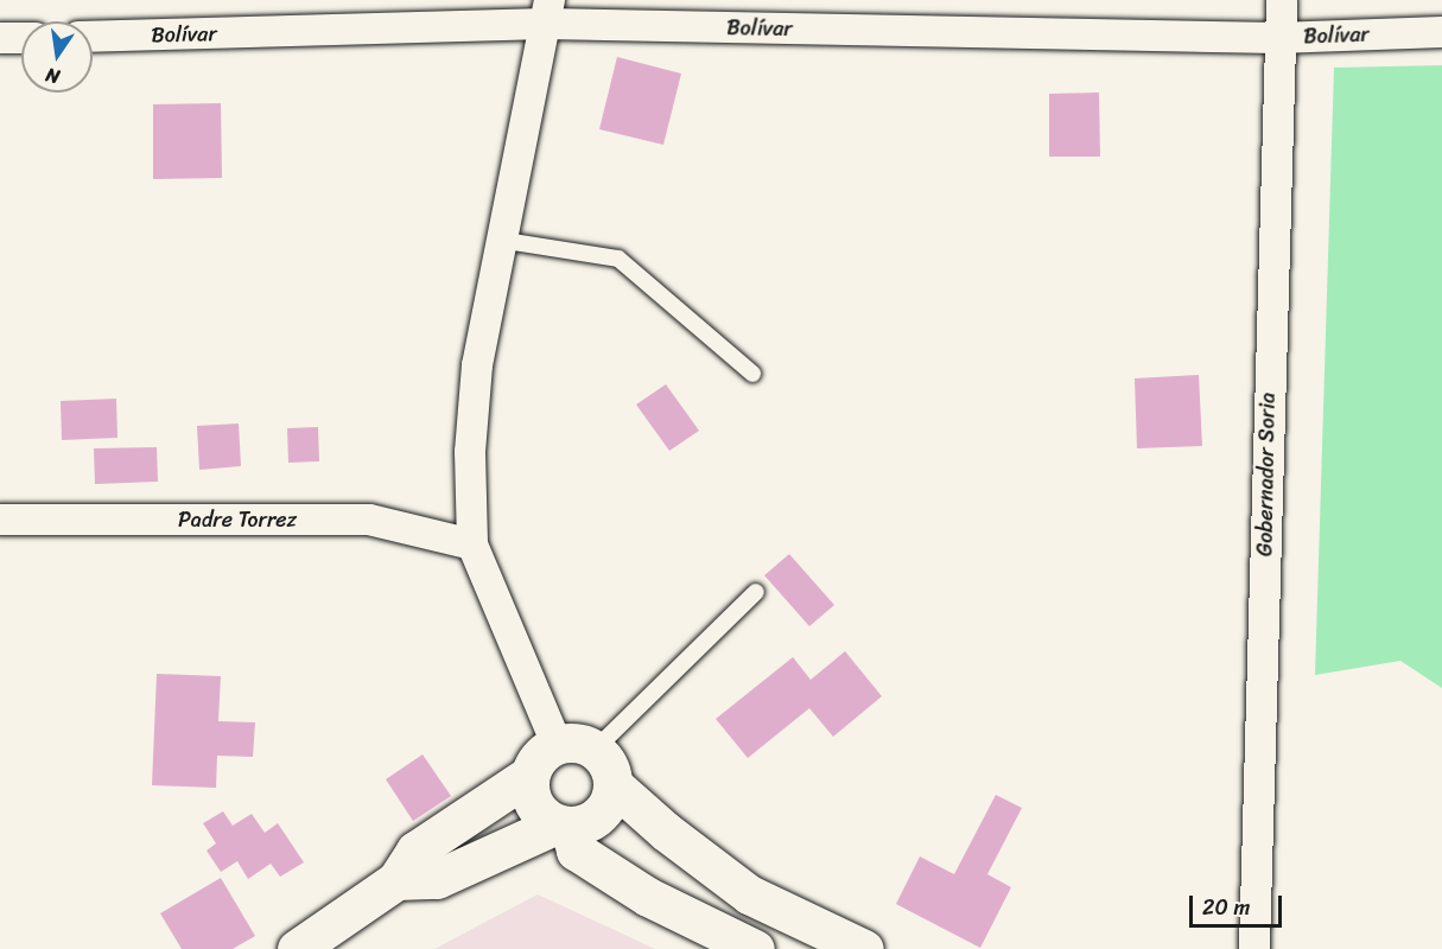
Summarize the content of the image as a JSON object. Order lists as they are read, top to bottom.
{
  "streets": {
    "street": ["Bolívar", "Gobernador Soria", "Padre Torrez"]
  },
  "crossings": [
    ["Bolívar", "Gobernador Soria"]
  ],
  "scale_bar": "20 m",
  "north": "bottom"
}
